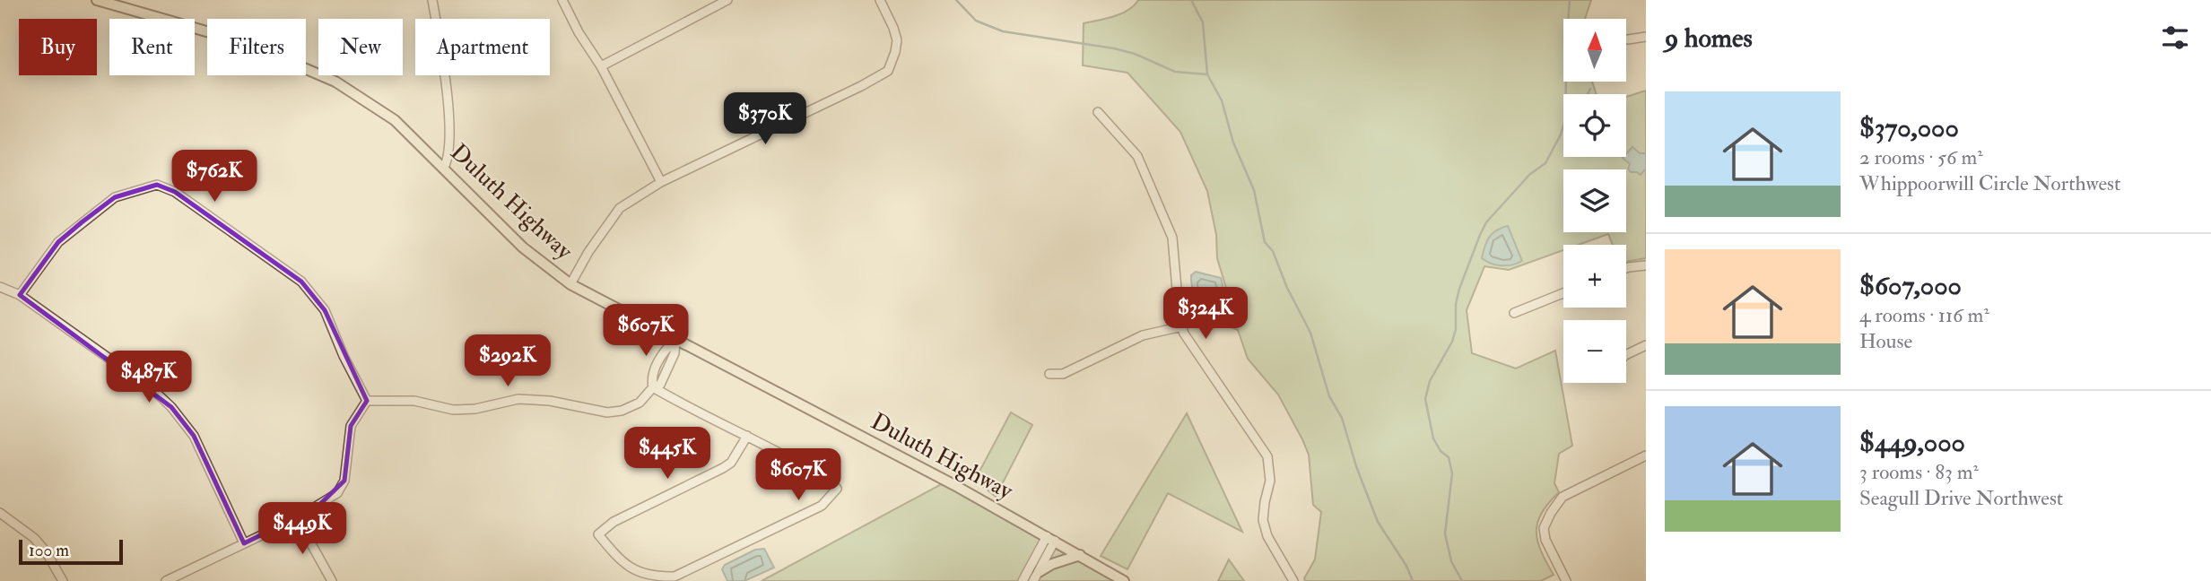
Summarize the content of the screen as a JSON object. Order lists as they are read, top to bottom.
{
  "streets": {
    "main road": ["Duluth Highway"]
  },
  "scale_bar": "100 m",
  "north": "top",
  "page": {
    "heading": "9 homes",
    "map_buttons": ["+", "−"],
    "chip": [
      "Buy",
      "Rent",
      "Filters",
      "New",
      "Apartment"
    ],
    "list": [
      {
        "name": "$370,000",
        "note": "2 rooms · 56 m² · Whippoorwill Circle Northwest"
      },
      {
        "name": "$607,000",
        "note": "4 rooms · 116 m² · House"
      },
      {
        "name": "$449,000",
        "note": "3 rooms · 83 m² · Seagull Drive Northwest"
      }
    ],
    "price": [
      "$370K",
      "$762K",
      "$324K",
      "$607K",
      "$292K",
      "$487K",
      "$445K",
      "$607K",
      "$449K"
    ],
    "scale": "100 m"
  }
}
